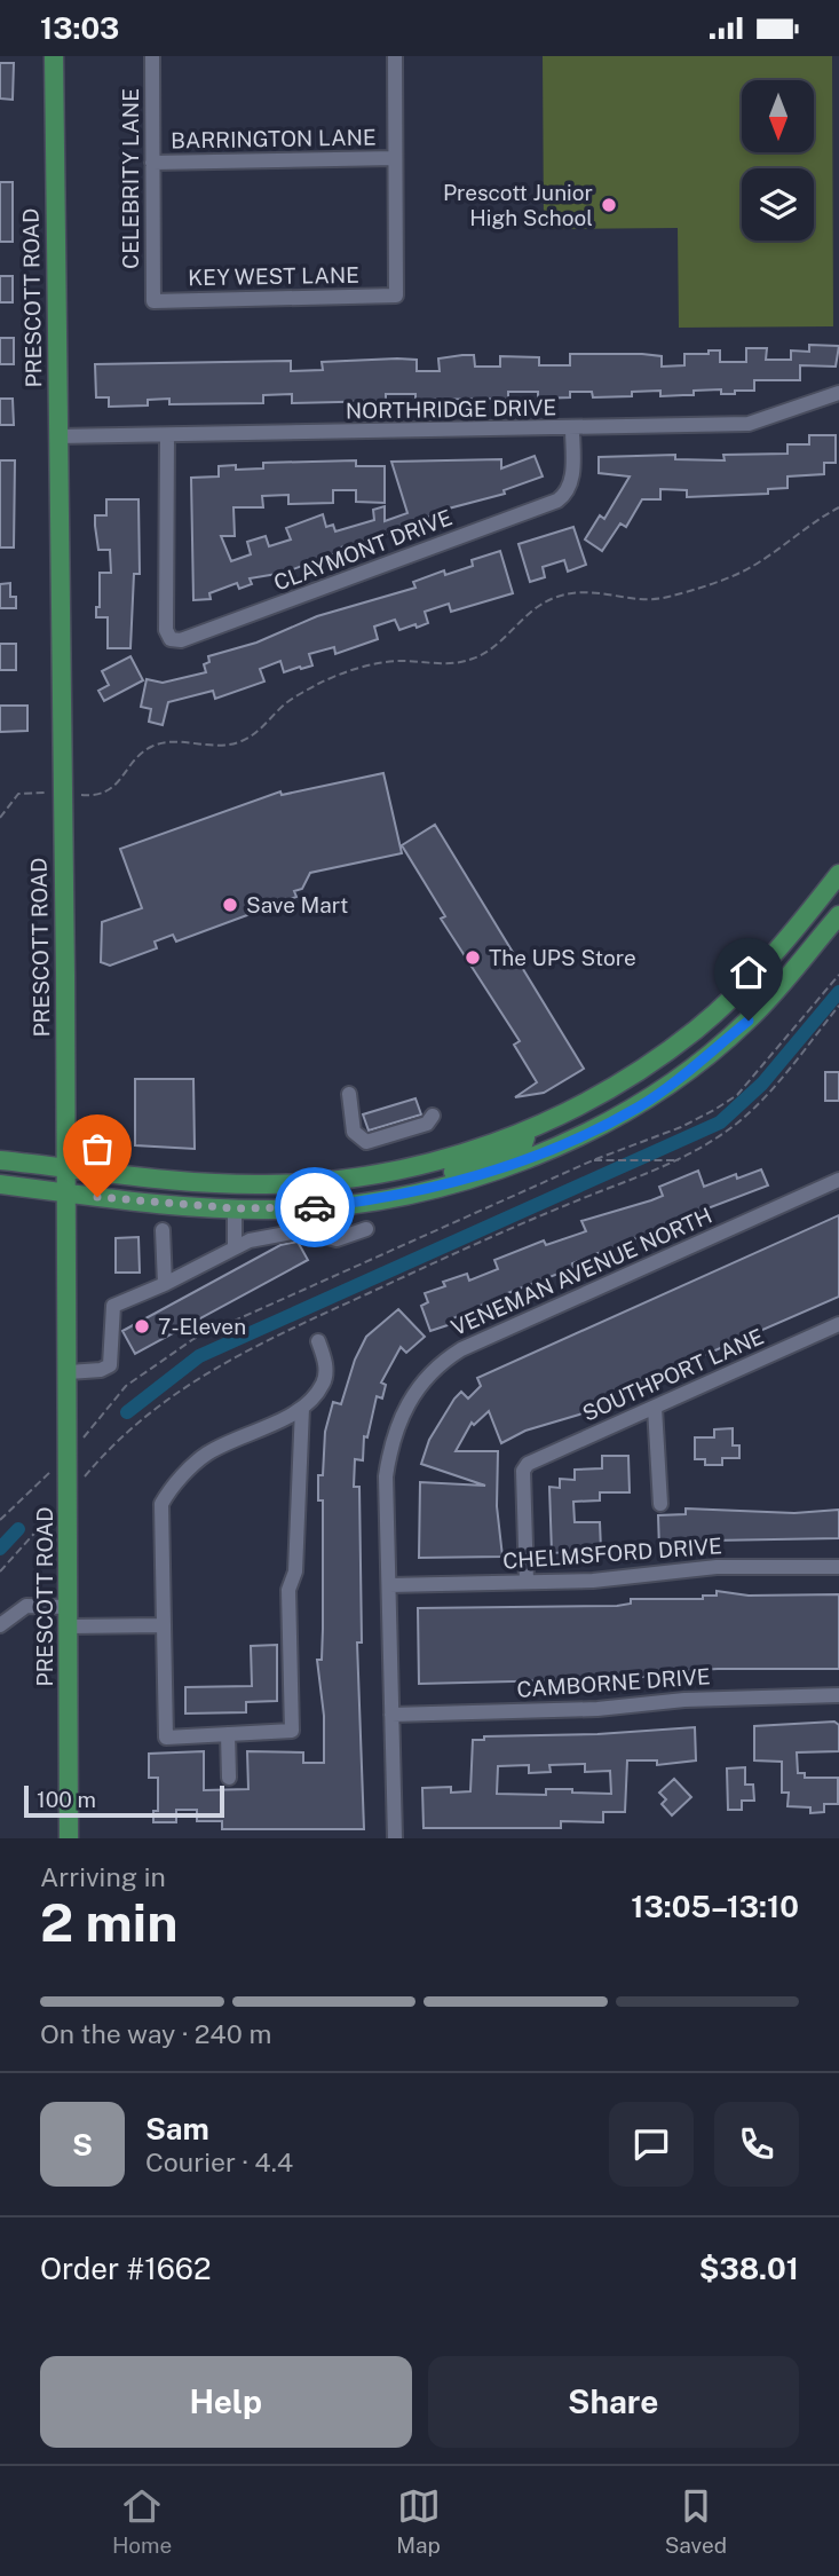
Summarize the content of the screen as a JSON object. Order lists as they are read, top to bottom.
{
  "streets": {
    "main road": ["PRESCOTT ROAD"],
    "street": [
      "BARRINGTON LANE",
      "CELEBRITY LANE",
      "KEY WEST LANE",
      "NORTHRIDGE DRIVE",
      "CLAYMONT DRIVE",
      "VENEMAN AVENUE NORTH",
      "SOUTHPORT LANE",
      "CHELMSFORD DRIVE",
      "CAMBORNE DRIVE"
    ]
  },
  "crossings": [
    ["BARRINGTON LANE", "CELEBRITY LANE"],
    ["BARRINGTON LANE", "KEY WEST LANE"],
    ["CELEBRITY LANE", "KEY WEST LANE"],
    ["PRESCOTT ROAD", "NORTHRIDGE DRIVE"],
    ["NORTHRIDGE DRIVE", "CLAYMONT DRIVE"],
    ["VENEMAN AVENUE NORTH", "CHELMSFORD DRIVE"],
    ["VENEMAN AVENUE NORTH", "CAMBORNE DRIVE"],
    ["SOUTHPORT LANE", "CHELMSFORD DRIVE"]
  ],
  "places": [
    "Prescott Junior High School",
    "Save Mart",
    "The UPS Store",
    "7-Eleven"
  ],
  "scale_bar": "100 m",
  "north": "bottom",
  "page": {
    "status": "13:03",
    "scale": "100 m",
    "heading": ["2 min", "Arriving in", "13:05–13:10"],
    "panel": [
      "Sam",
      "Courier · 4.4",
      "Order #1662",
      "$38.01"
    ],
    "bar": "On the way · 240 m",
    "round": "S",
    "buttons": ["Help", "Share"],
    "tabs": ["Home", "Map", "Saved"]
  }
}
